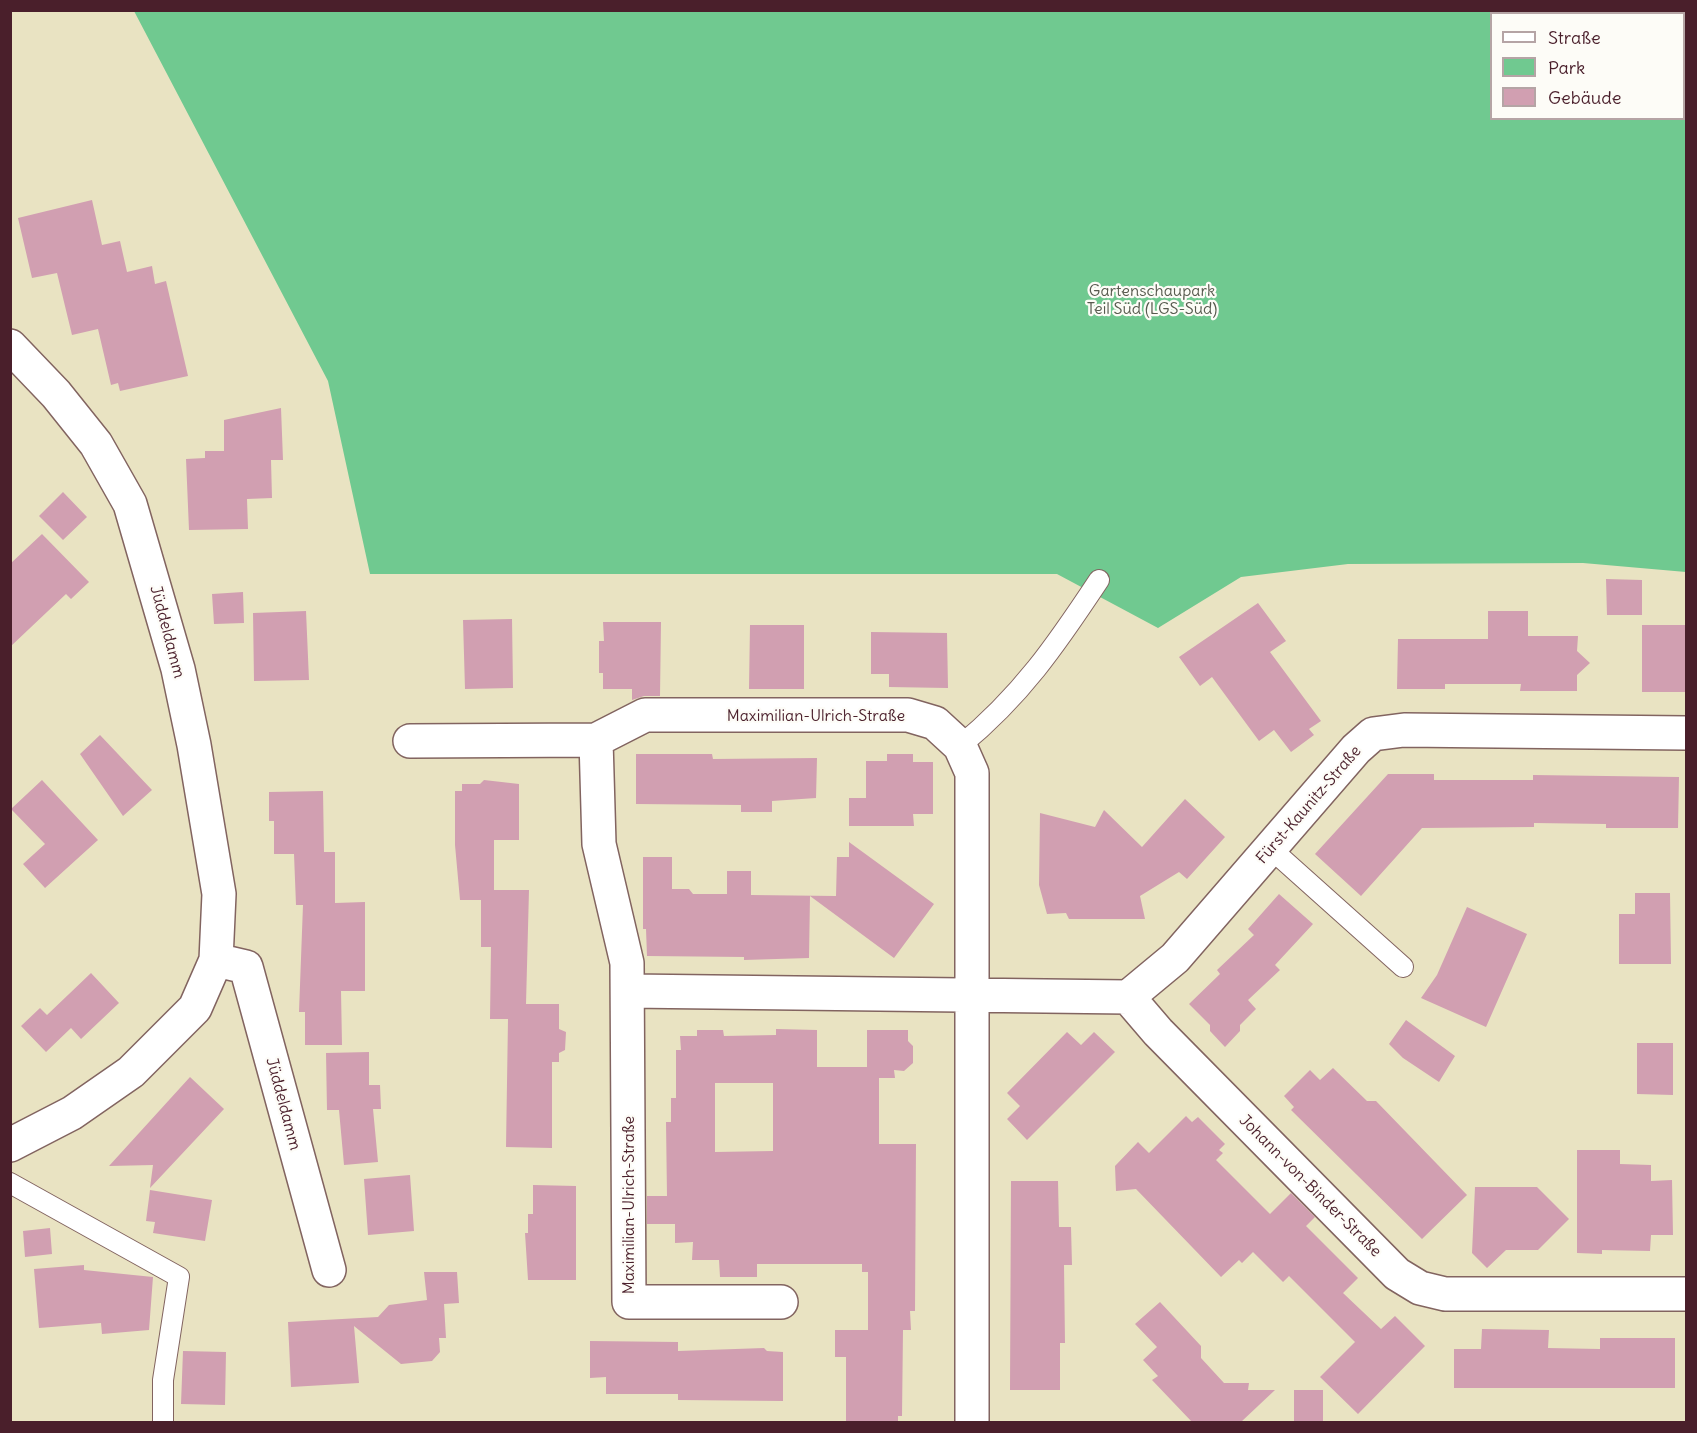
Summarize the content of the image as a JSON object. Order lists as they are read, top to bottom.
{
  "streets": {
    "street": [
      "Jüddeldamm",
      "Maximilian-Ulrich-Straße",
      "Fürst-Kaunitz-Straße",
      "Johann-von-Binder-Straße"
    ]
  },
  "crossings": [
    ["Fürst-Kaunitz-Straße", "Johann-von-Binder-Straße"]
  ],
  "parks": ["Gartenschaupark Teil Süd (LGS-Süd)"],
  "legend": ["Straße", "Park", "Gebäude"]
}
